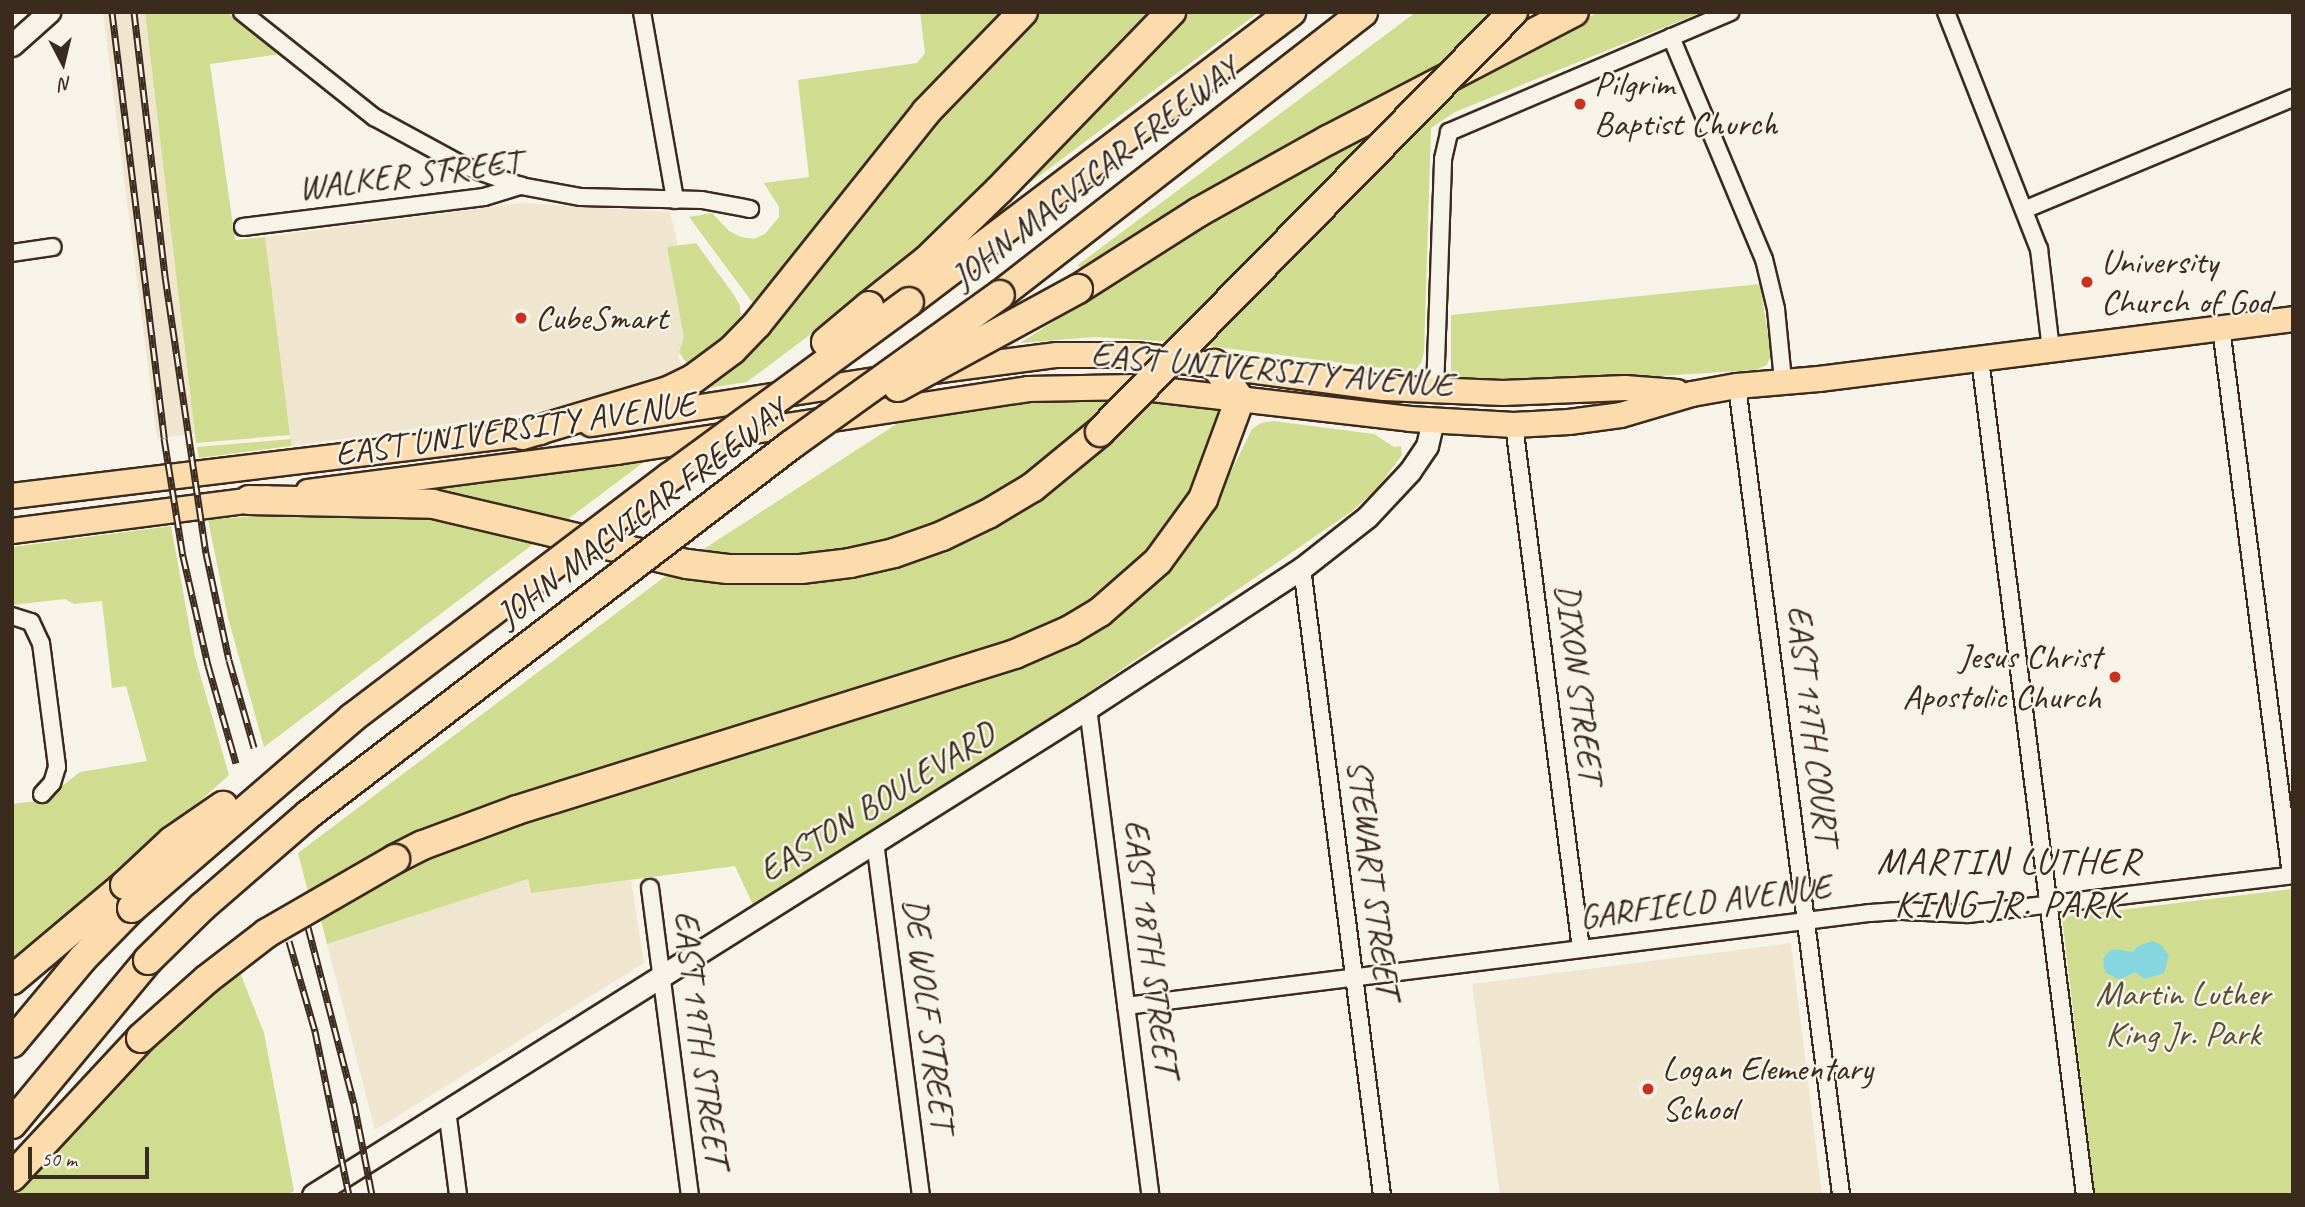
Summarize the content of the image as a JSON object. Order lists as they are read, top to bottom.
{
  "streets": {
    "highway": ["JOHN MACVICAR FREEWAY"],
    "main road": ["EAST UNIVERSITY AVENUE", "EASTON BOULEVARD"],
    "street": [
      "WALKER STREET",
      "DIXON STREET",
      "EAST 17TH COURT",
      "STEWART STREET",
      "GARFIELD AVENUE",
      "EAST 18TH STREET",
      "DE WOLF STREET",
      "EAST 19TH STREET"
    ]
  },
  "crossings": [
    ["EAST UNIVERSITY AVENUE", "DIXON STREET"],
    ["EAST UNIVERSITY AVENUE", "EAST 17TH COURT"],
    ["EAST UNIVERSITY AVENUE", "EASTON BOULEVARD"],
    ["DIXON STREET", "GARFIELD AVENUE"],
    ["EAST 17TH COURT", "GARFIELD AVENUE"],
    ["EASTON BOULEVARD", "STEWART STREET"],
    ["EASTON BOULEVARD", "EAST 18TH STREET"],
    ["EASTON BOULEVARD", "DE WOLF STREET"],
    ["EASTON BOULEVARD", "EAST 19TH STREET"],
    ["STEWART STREET", "GARFIELD AVENUE"],
    ["GARFIELD AVENUE", "EAST 18TH STREET"]
  ],
  "districts": ["MARTIN LUTHER KING JR. PARK"],
  "parks": ["Martin Luther King Jr. Park"],
  "places": [
    "Pilgrim Baptist Church",
    "University Church of God",
    "CubeSmart",
    "Jesus Christ Apostolic Church",
    "Logan Elementary School"
  ],
  "scale_bar": "50 m",
  "north": "bottom"
}
